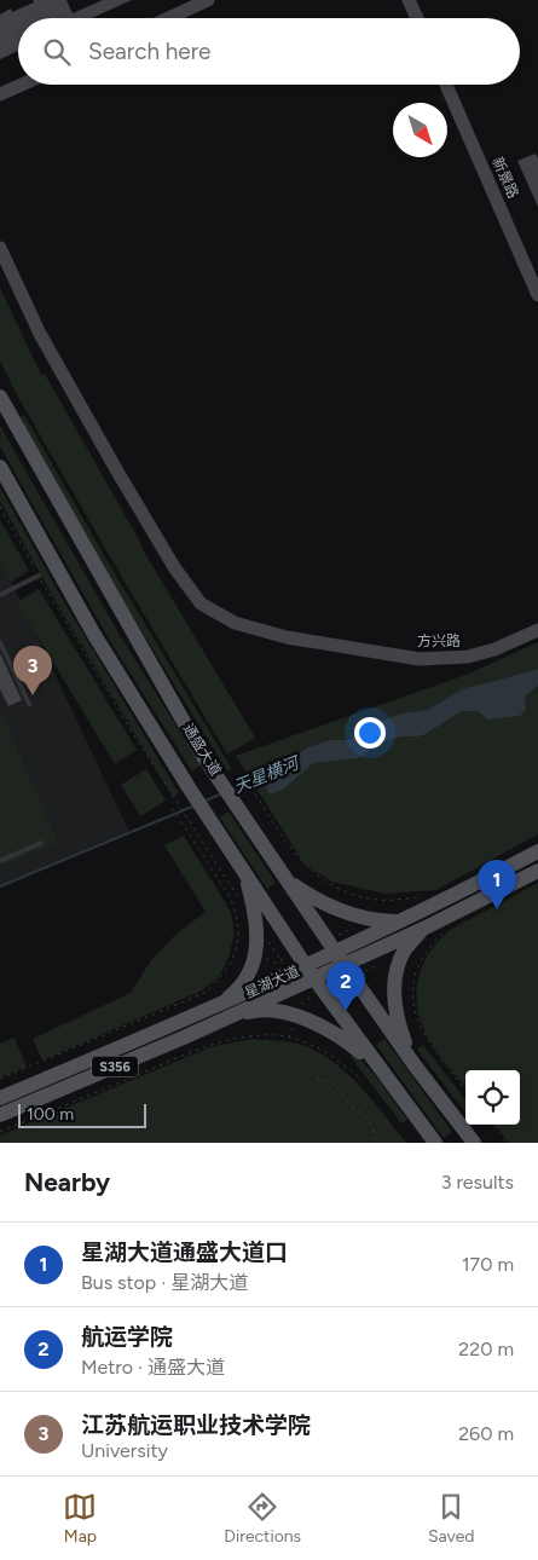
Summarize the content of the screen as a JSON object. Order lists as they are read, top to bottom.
{
  "streets": {
    "main road": ["通盛大道", "星湖大道", "S356"],
    "street": ["新景路", "方兴路"]
  },
  "crossings": [
    ["通盛大道", "星湖大道"]
  ],
  "water": ["天星横河"],
  "scale_bar": "100 m",
  "north": "bottom right",
  "page": {
    "search": "Search here",
    "pins": ["3", "1", "2"],
    "scale": "100 m",
    "heading": ["Nearby", "3 results"],
    "list": [
      {
        "mark": "1",
        "name": "星湖大道通盛大道口",
        "note": "Bus stop · 星湖大道",
        "value": "170 m"
      },
      {
        "mark": "2",
        "name": "航运学院",
        "note": "Metro · 通盛大道",
        "value": "220 m"
      },
      {
        "mark": "3",
        "name": "江苏航运职业技术学院",
        "note": "University",
        "value": "260 m"
      }
    ],
    "nav": ["Map", "Directions", "Saved"]
  }
}
